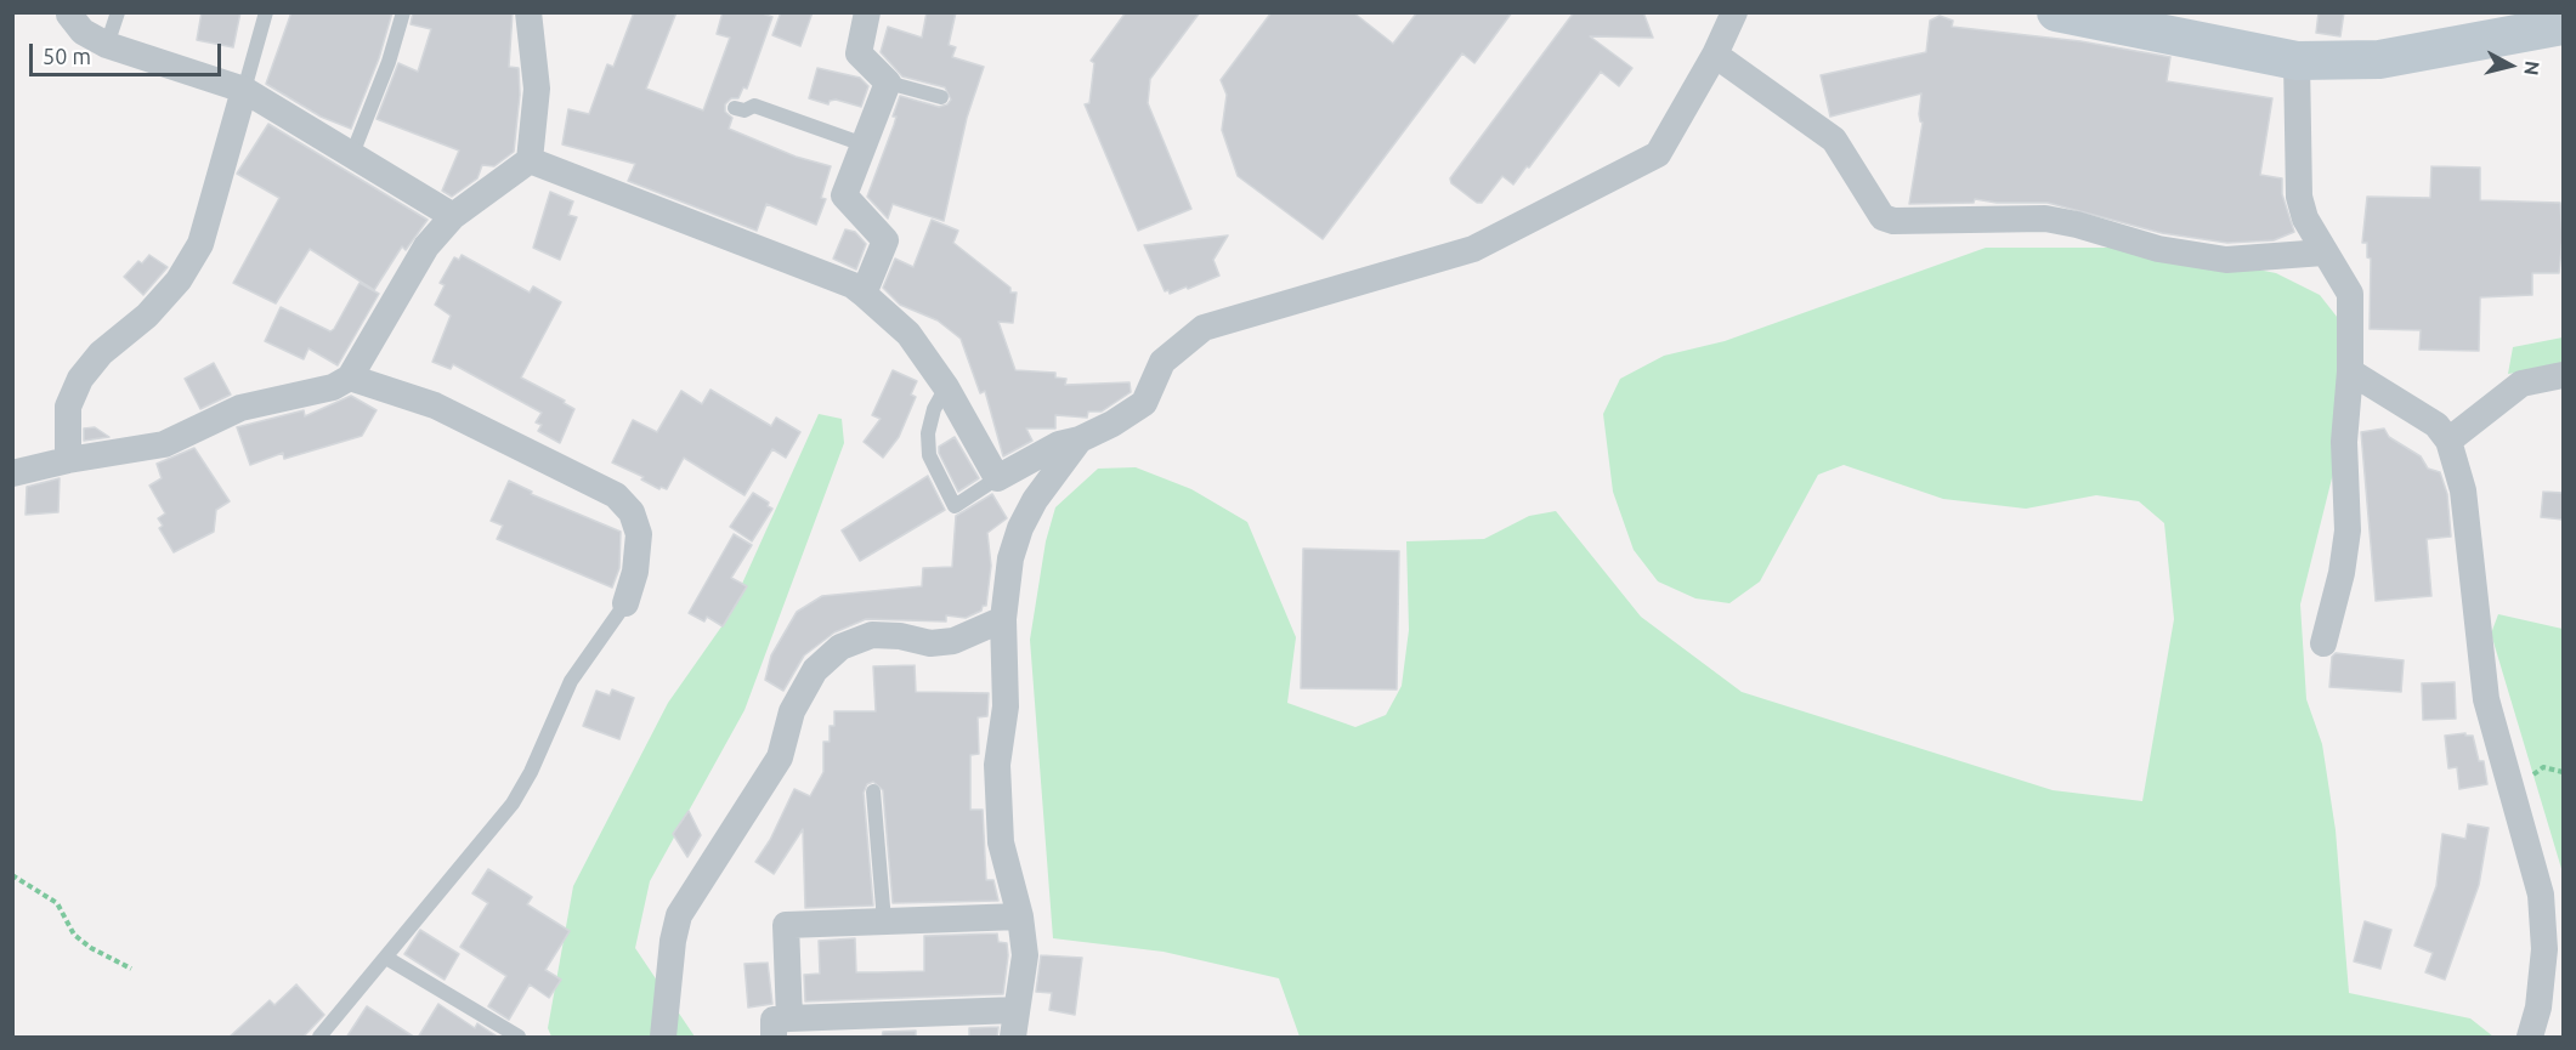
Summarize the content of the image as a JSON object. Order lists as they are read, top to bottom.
{
  "scale_bar": "50 m",
  "north": "right"
}
